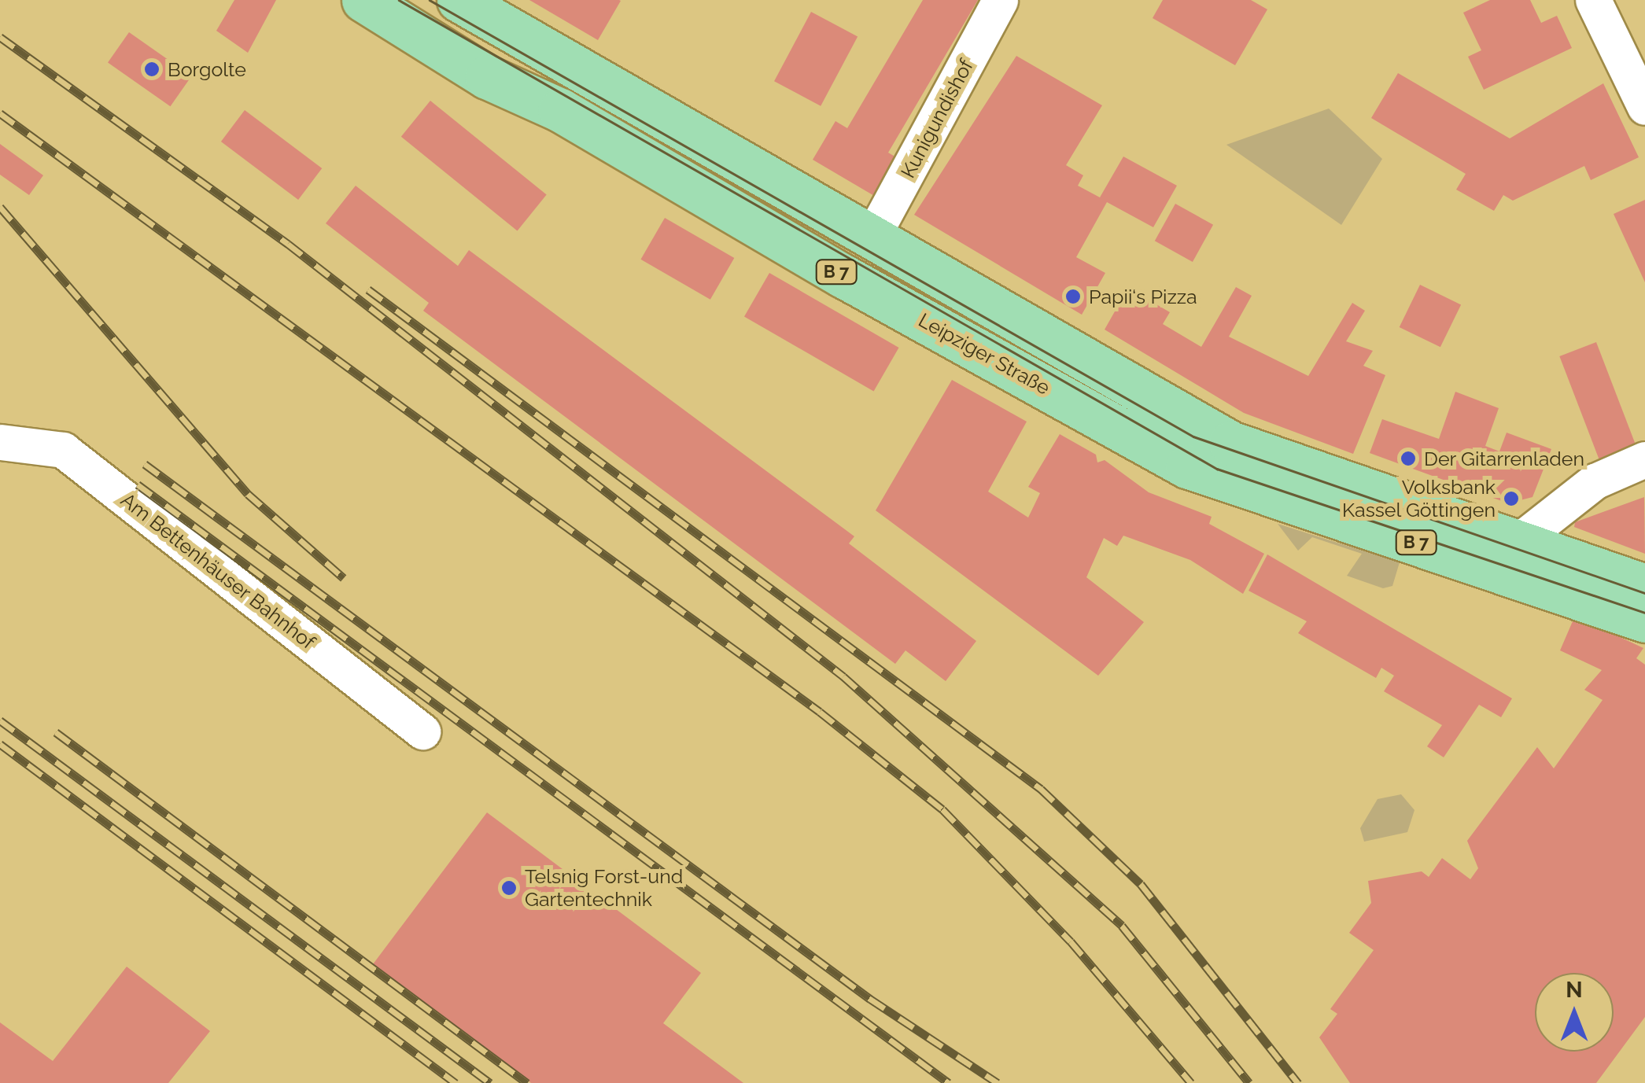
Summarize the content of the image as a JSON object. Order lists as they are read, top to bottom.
{
  "streets": {
    "main road": ["B 7", "Leipziger Straße"],
    "street": ["Kunigundishof", "Am Bettenhäuser Bahnhof"]
  },
  "crossings": [
    ["Kunigundishof", "B 7"]
  ],
  "places": [
    "Borgolte",
    "Papii‘s Pizza",
    "Der Gitarrenladen",
    "Volksbank Kassel Göttingen",
    "Telsnig Forst-und Gartentechnik"
  ],
  "north": "top"
}
